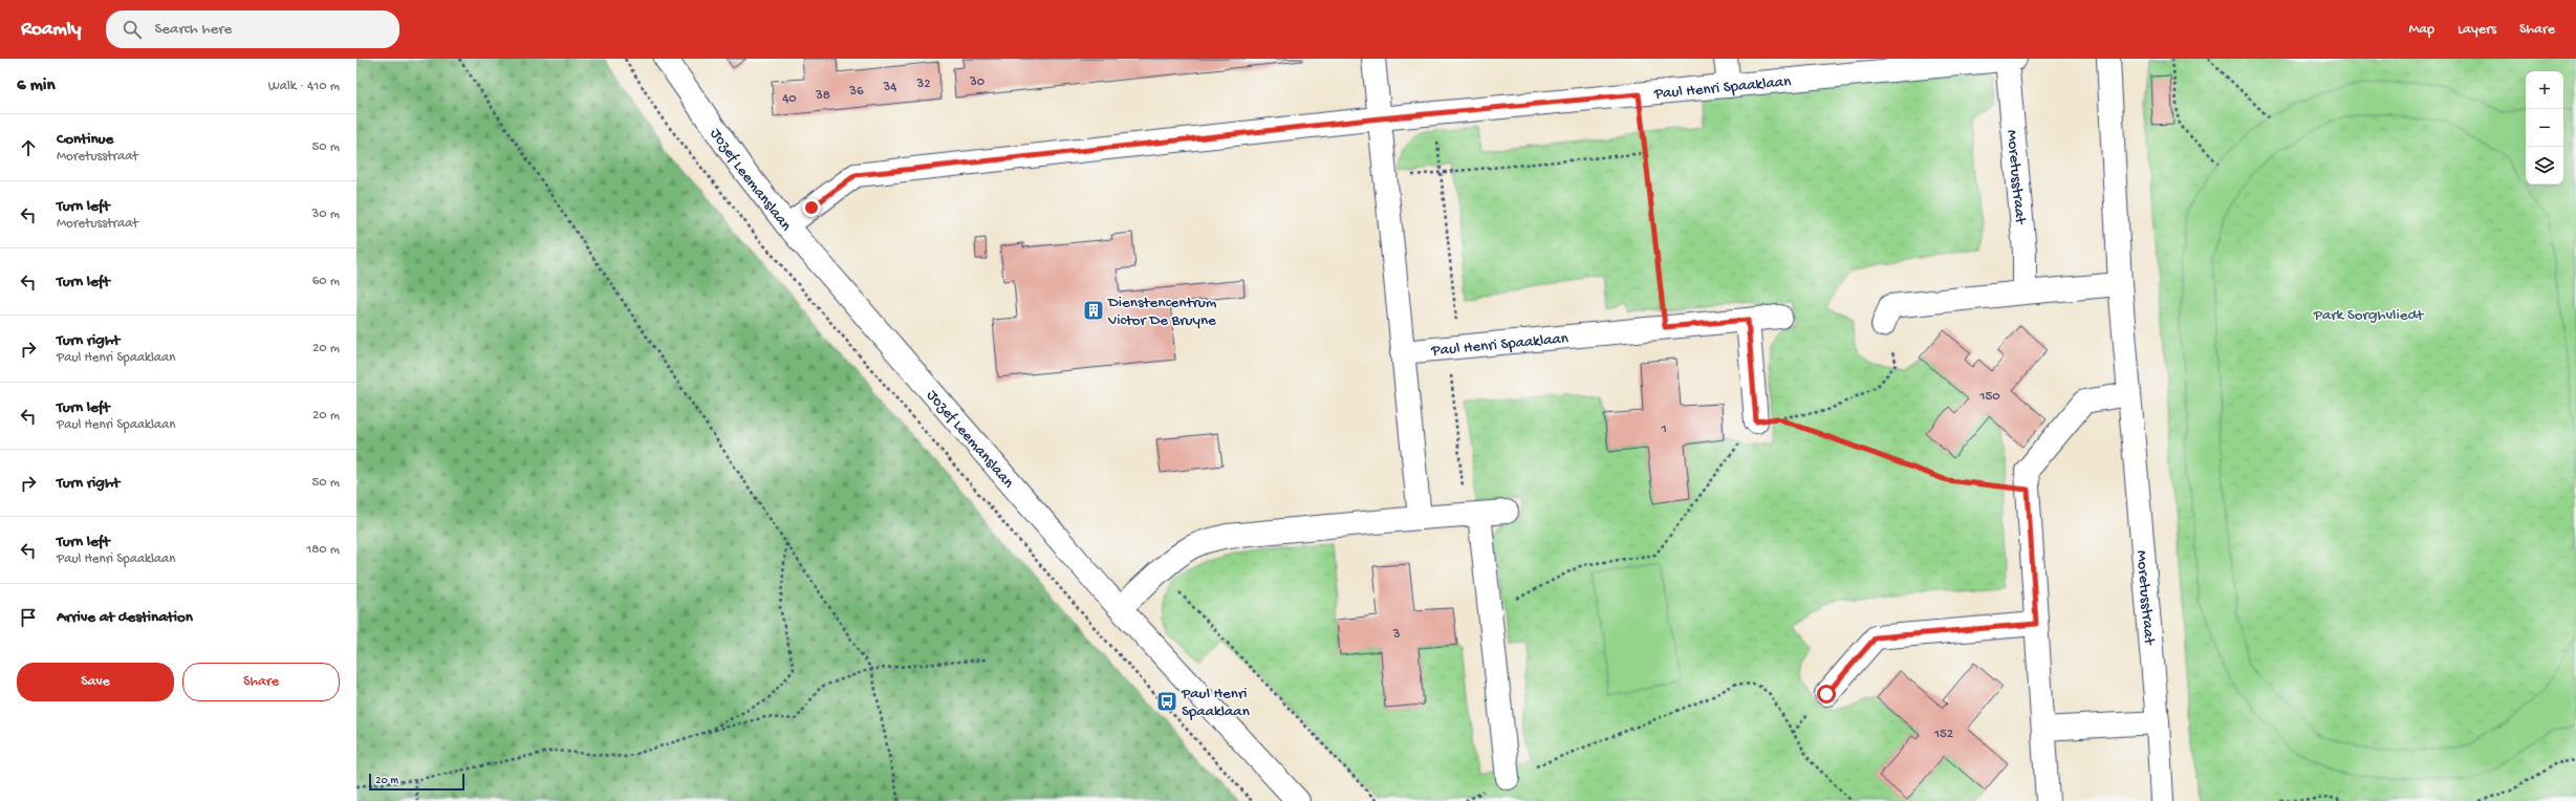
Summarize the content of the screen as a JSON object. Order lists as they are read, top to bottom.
{
  "streets": {
    "street": ["Paul Henri Spaaklaan", "Moretusstraat", "Jozef Leemanslaan"]
  },
  "crossings": [
    ["Paul Henri Spaaklaan", "Moretusstraat"],
    ["Paul Henri Spaaklaan", "Jozef Leemanslaan"]
  ],
  "parks": ["Park Sorghvliedt"],
  "places": {
    "building": ["Dienstencentrum Victor De Bruyne"],
    "bus stop": ["Paul Henri Spaaklaan"]
  },
  "house_numbers": [
    "30",
    "32",
    "34",
    "36",
    "38",
    "40",
    "150",
    "1",
    "3",
    "152"
  ],
  "scale_bar": "20 m",
  "page": {
    "header": "Roamly",
    "search": "Search here",
    "nav": ["Map", "Layers", "Share"],
    "heading": ["6 min", "Walk · 410 m"],
    "map_buttons": ["+", "−"],
    "list": [
      ["Continue", "Moretusstraat", "50 m"],
      ["Turn left", "Moretusstraat", "30 m"],
      ["Turn left", "60 m"],
      ["Turn right", "Paul Henri Spaaklaan", "20 m"],
      ["Turn left", "Paul Henri Spaaklaan", "20 m"],
      ["Turn right", "50 m"],
      ["Turn left", "Paul Henri Spaaklaan", "180 m"],
      "Arrive at destination"
    ],
    "buttons": ["Save", "Share"],
    "scale": "20 m"
  }
}
